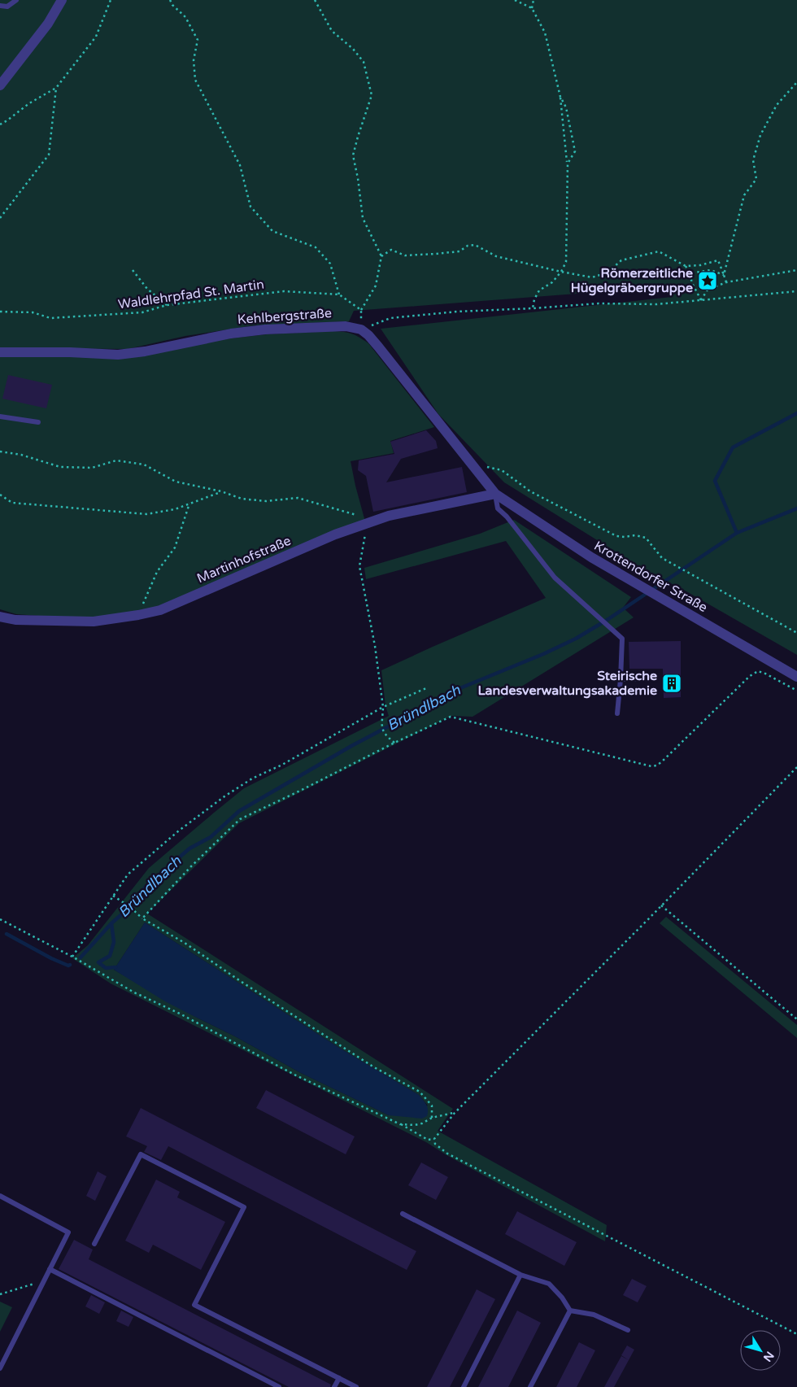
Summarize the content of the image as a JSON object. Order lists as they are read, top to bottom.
{
  "streets": {
    "street": ["Kehlbergstraße", "Martinhofstraße", "Krottendorfer Straße"],
    "path": ["Waldlehrpfad St. Martin"]
  },
  "crossings": [
    ["Martinhofstraße", "Krottendorfer Straße"]
  ],
  "water": ["Bründlbach"],
  "places": {
    "place": ["Römerzeitliche Hügelgräbergruppe"],
    "building": ["Steirische Landesverwaltungsakademie"]
  },
  "north": "bottom right"
}
